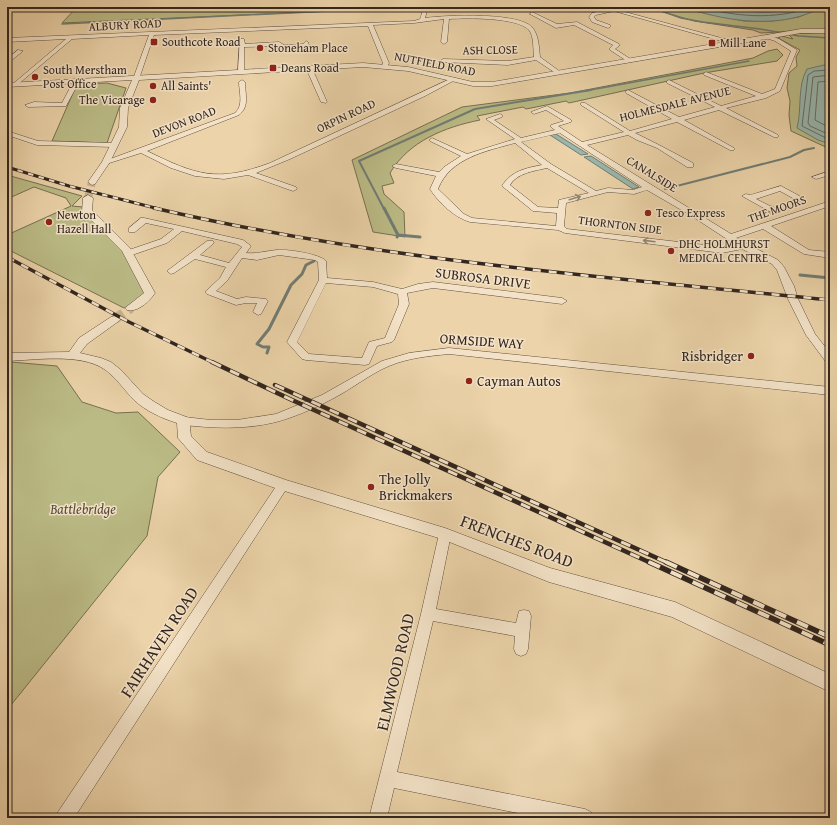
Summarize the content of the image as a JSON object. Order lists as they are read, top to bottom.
{
  "streets": {
    "street": [
      "ALBURY ROAD",
      "ASH CLOSE",
      "NUTFIELD ROAD",
      "HOLMESDALE AVENUE",
      "ORPIN ROAD",
      "DEVON ROAD",
      "CANALSIDE",
      "THE MOORS",
      "THORNTON SIDE",
      "SUBROSA DRIVE",
      "ORMSIDE WAY",
      "FRENCHES ROAD",
      "FAIRHAVEN ROAD",
      "ELMWOOD ROAD"
    ]
  },
  "crossings": [
    ["ALBURY ROAD", "ASH CLOSE"],
    ["NUTFIELD ROAD", "HOLMESDALE AVENUE"],
    ["NUTFIELD ROAD", "ORPIN ROAD"],
    ["HOLMESDALE AVENUE", "CANALSIDE"],
    ["ORPIN ROAD", "DEVON ROAD"],
    ["CANALSIDE", "THE MOORS"],
    ["CANALSIDE", "THORNTON SIDE"],
    ["ORMSIDE WAY", "FRENCHES ROAD"],
    ["FRENCHES ROAD", "FAIRHAVEN ROAD"],
    ["FRENCHES ROAD", "ELMWOOD ROAD"]
  ],
  "parks": ["Battlebridge"],
  "places": {
    "transit": ["Southcote Road", "Mill Lane", "Deans Road"],
    "other": [
      "Stoneham Place",
      "South Merstham Post Office",
      "All Saints'",
      "The Vicarage",
      "Tesco Express",
      "Newton Hazell Hall",
      "DHC HOLMHURST MEDICAL CENTRE",
      "Risbridger",
      "Cayman Autos",
      "The Jolly Brickmakers"
    ]
  }
}
